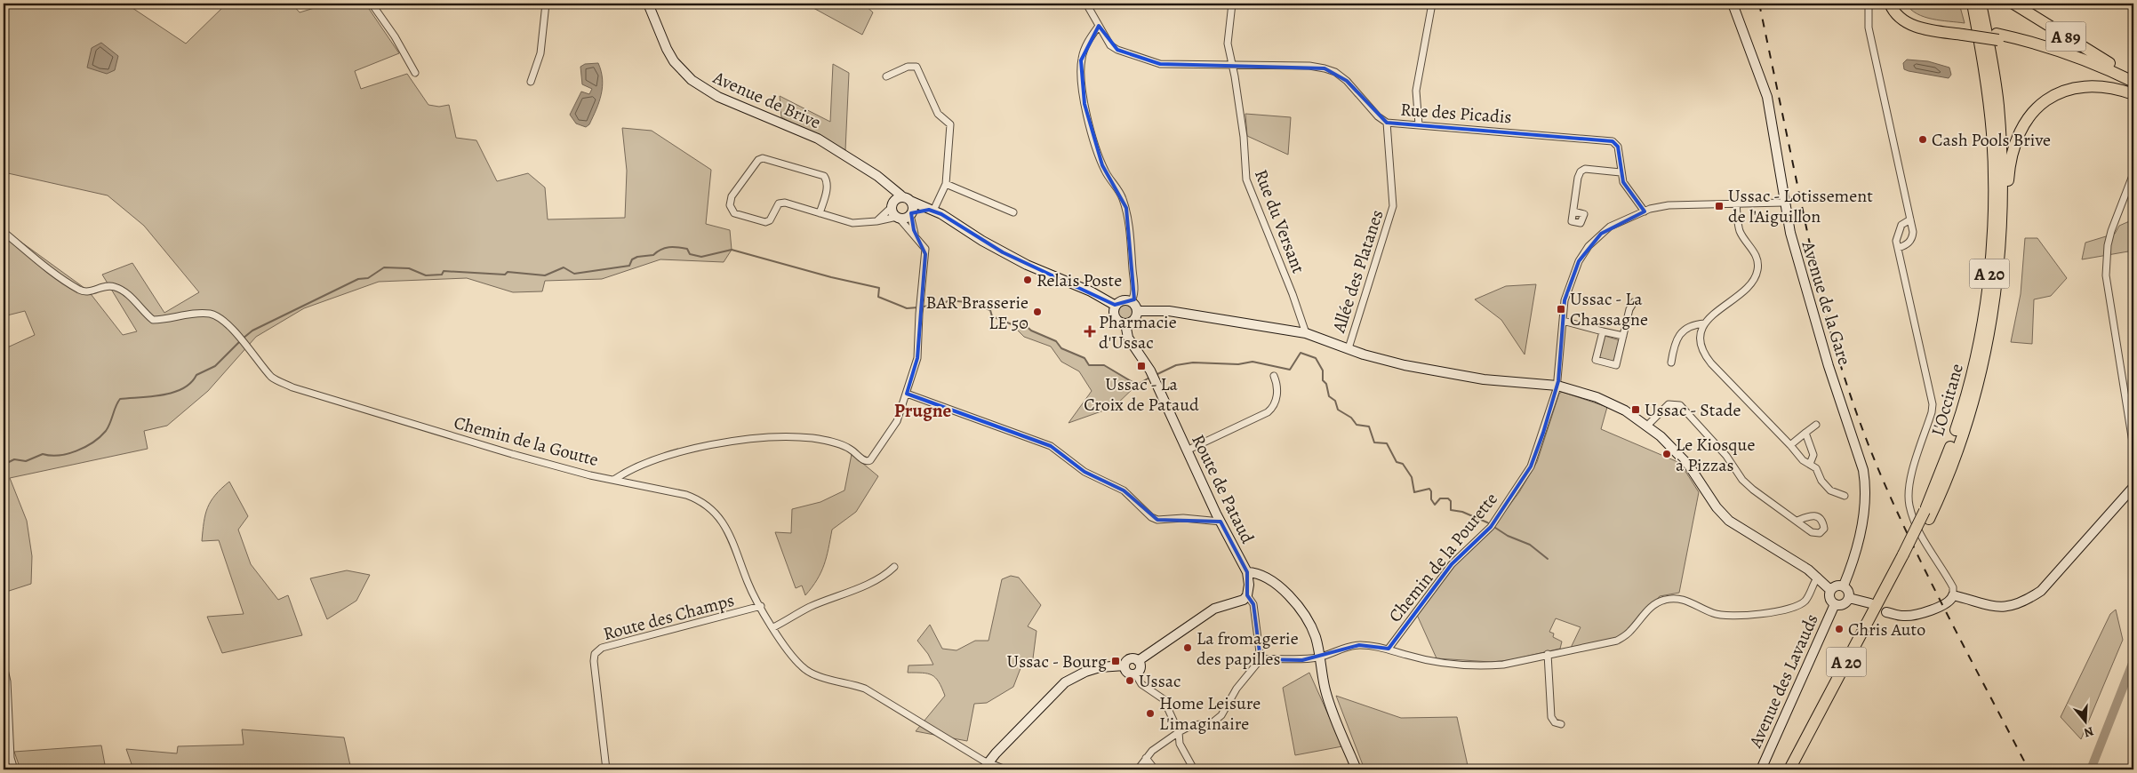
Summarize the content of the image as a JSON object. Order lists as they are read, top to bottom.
{
  "streets": {
    "highway": ["A 89", "A 20", "L'Occitane"],
    "street": [
      "Avenue de Brive",
      "Rue des Picadis",
      "Rue du Versant",
      "Allée des Platanes",
      "Avenue de la Gare",
      "Chemin de la Goutte",
      "Route de Pataud",
      "Chemin de la Pourette",
      "Route des Champs",
      "Avenue des Lavauds"
    ]
  },
  "crossings": [
    ["Avenue de Brive", "Route de Pataud"],
    ["Rue des Picadis", "Rue du Versant"],
    ["Rue des Picadis", "Allée des Platanes"],
    ["Avenue de la Gare", "Chemin de la Pourette"],
    ["Avenue de la Gare", "Avenue des Lavauds"],
    ["Chemin de la Goutte", "Route des Champs"]
  ],
  "districts": ["Prugne"],
  "places": {
    "other": [
      "Cash Pools Brive",
      "Relais Poste",
      "BAR Brasserie LE 50",
      "Le Kiosque à Pizzas",
      "Chris Auto",
      "La fromagerie des papilles",
      "Ussac",
      "Home Leisure L'imaginaire"
    ],
    "transit": [
      "Ussac - Lotissement de l'Aiguillon",
      "Ussac - La Chassagne",
      "Ussac - La Croix de Pataud",
      "Ussac - Stade",
      "Ussac - Bourg"
    ],
    "health": ["Pharmacie d'Ussac"]
  },
  "north": "bottom"
}
